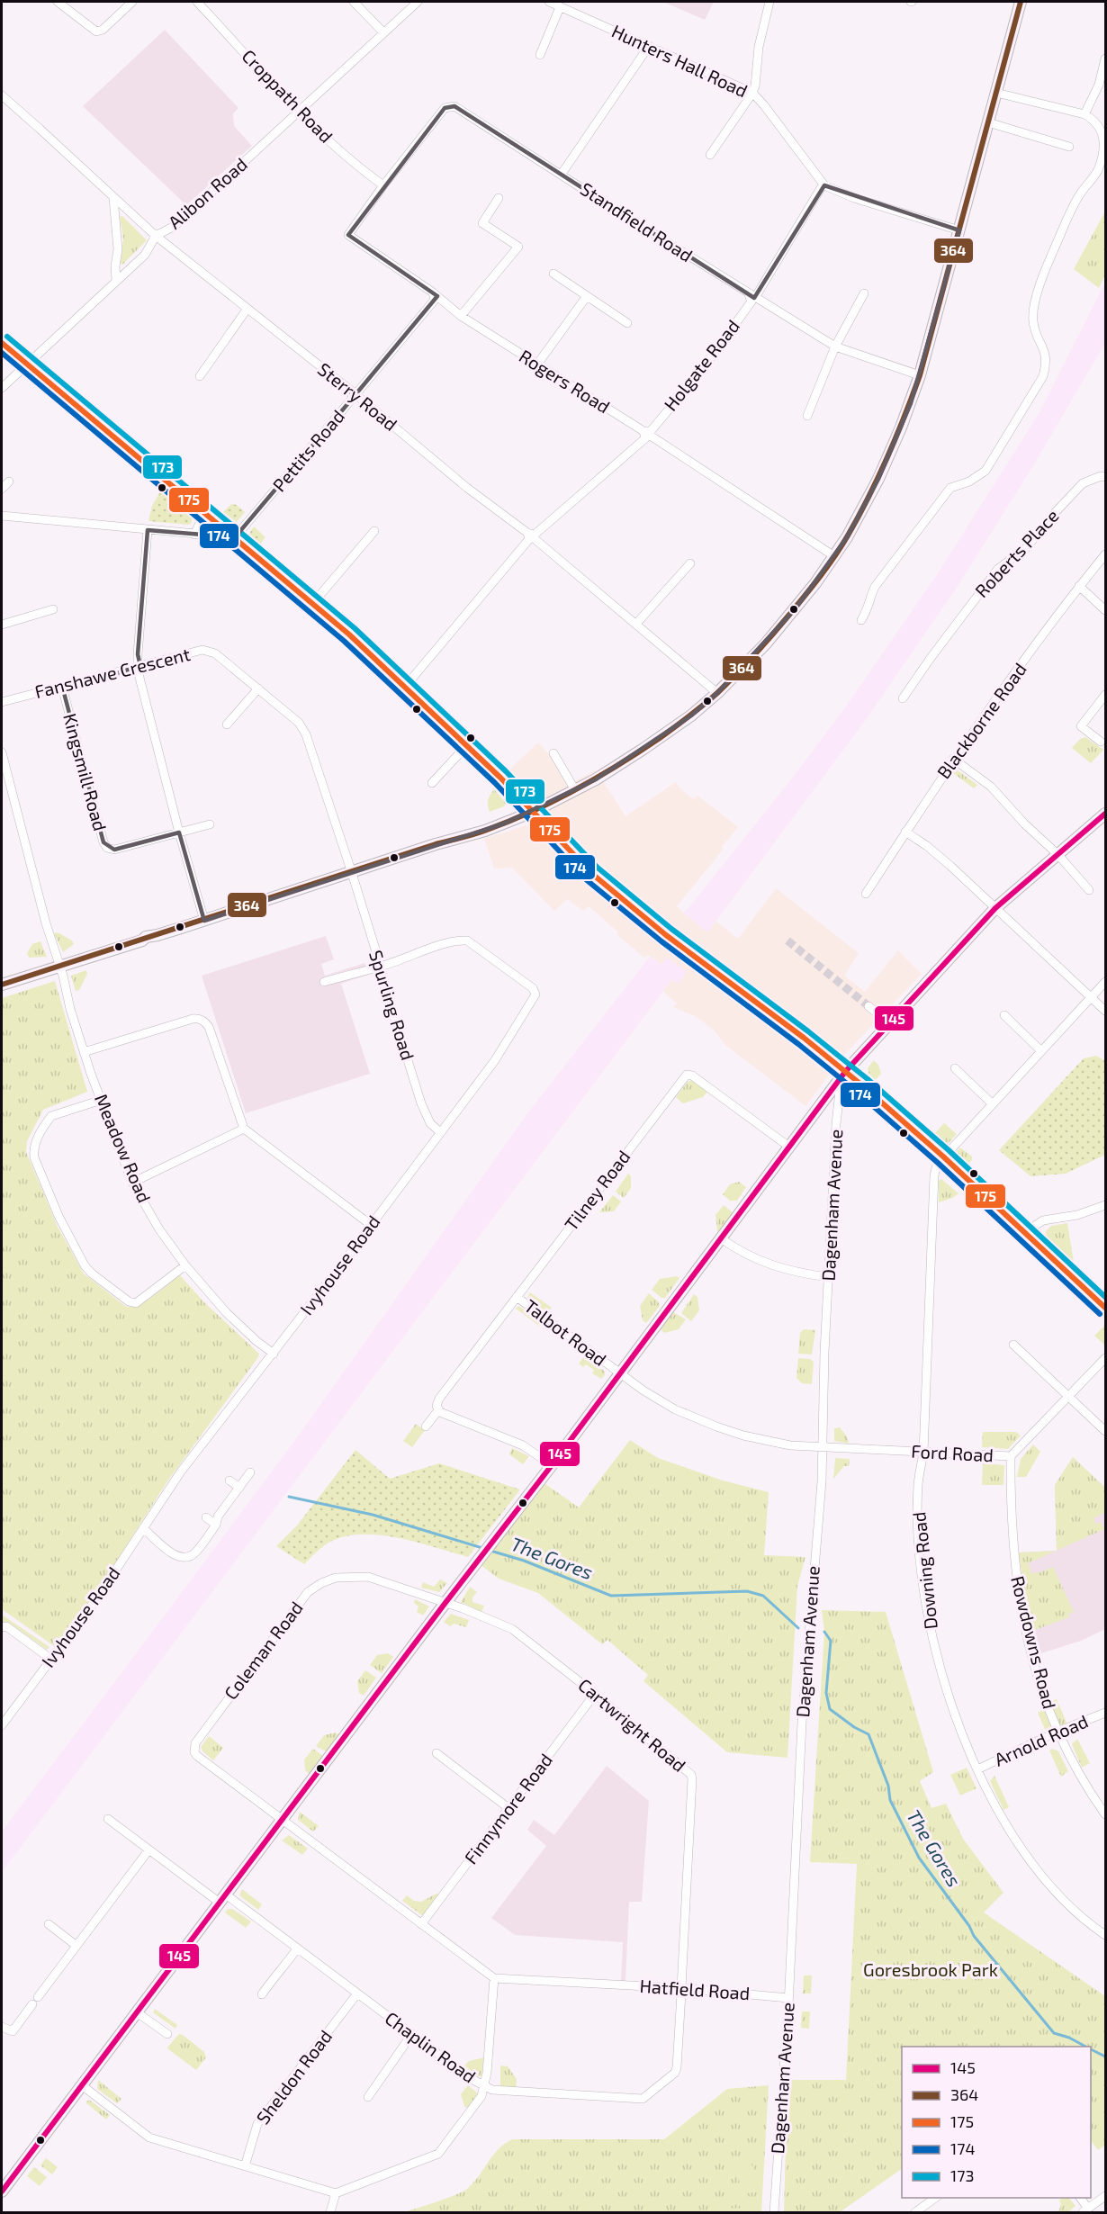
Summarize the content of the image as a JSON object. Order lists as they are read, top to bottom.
{
  "streets": {
    "street": [
      "Hunters Hall Road",
      "Croppath Road",
      "Alibon Road",
      "Standfield Road",
      "Holgate Road",
      "Rogers Road",
      "Sterry Road",
      "Pettits Road",
      "Roberts Place",
      "Fanshawe Crescent",
      "Blackborne Road",
      "Kingsmill Road",
      "Spurling Road",
      "Meadow Road",
      "Tilney Road",
      "Dagenham Avenue",
      "Ivyhouse Road",
      "Talbot Road",
      "Ford Road",
      "Downing Road",
      "Rowdowns Road",
      "Coleman Road",
      "Cartwright Road",
      "Arnold Road",
      "Finnymore Road",
      "Hatfield Road",
      "Chaplin Road",
      "Sheldon Road"
    ]
  },
  "crossings": [
    ["Hunters Hall Road", "Holgate Road"],
    ["Croppath Road", "Alibon Road"],
    ["Croppath Road", "Standfield Road"],
    ["Croppath Road", "Rogers Road"],
    ["Alibon Road", "Sterry Road"],
    ["Standfield Road", "Holgate Road"],
    ["Standfield Road", "Rogers Road"],
    ["Holgate Road", "Rogers Road"],
    ["Holgate Road", "Sterry Road"],
    ["Rogers Road", "Pettits Road"],
    ["Sterry Road", "Pettits Road"],
    ["Fanshawe Crescent", "Kingsmill Road"],
    ["Fanshawe Crescent", "Spurling Road"],
    ["Spurling Road", "Ivyhouse Road"],
    ["Meadow Road", "Ivyhouse Road"],
    ["Tilney Road", "Talbot Road"],
    ["Dagenham Avenue", "Talbot Road"],
    ["Dagenham Avenue", "Ford Road"],
    ["Dagenham Avenue", "Hatfield Road"],
    ["Talbot Road", "Ford Road"],
    ["Ford Road", "Downing Road"],
    ["Ford Road", "Rowdowns Road"],
    ["Downing Road", "Arnold Road"],
    ["Rowdowns Road", "Arnold Road"],
    ["Coleman Road", "Cartwright Road"],
    ["Cartwright Road", "Finnymore Road"],
    ["Cartwright Road", "Hatfield Road"],
    ["Cartwright Road", "Chaplin Road"],
    ["Hatfield Road", "Chaplin Road"],
    ["Chaplin Road", "Sheldon Road"]
  ],
  "water": ["The Gores"],
  "parks": ["Goresbrook Park"],
  "lines": [
    "transit line 364",
    "transit line 173",
    "transit line 175",
    "transit line 174",
    "transit line 145"
  ],
  "legend": [
    "145",
    "364",
    "175",
    "174",
    "173"
  ]
}
